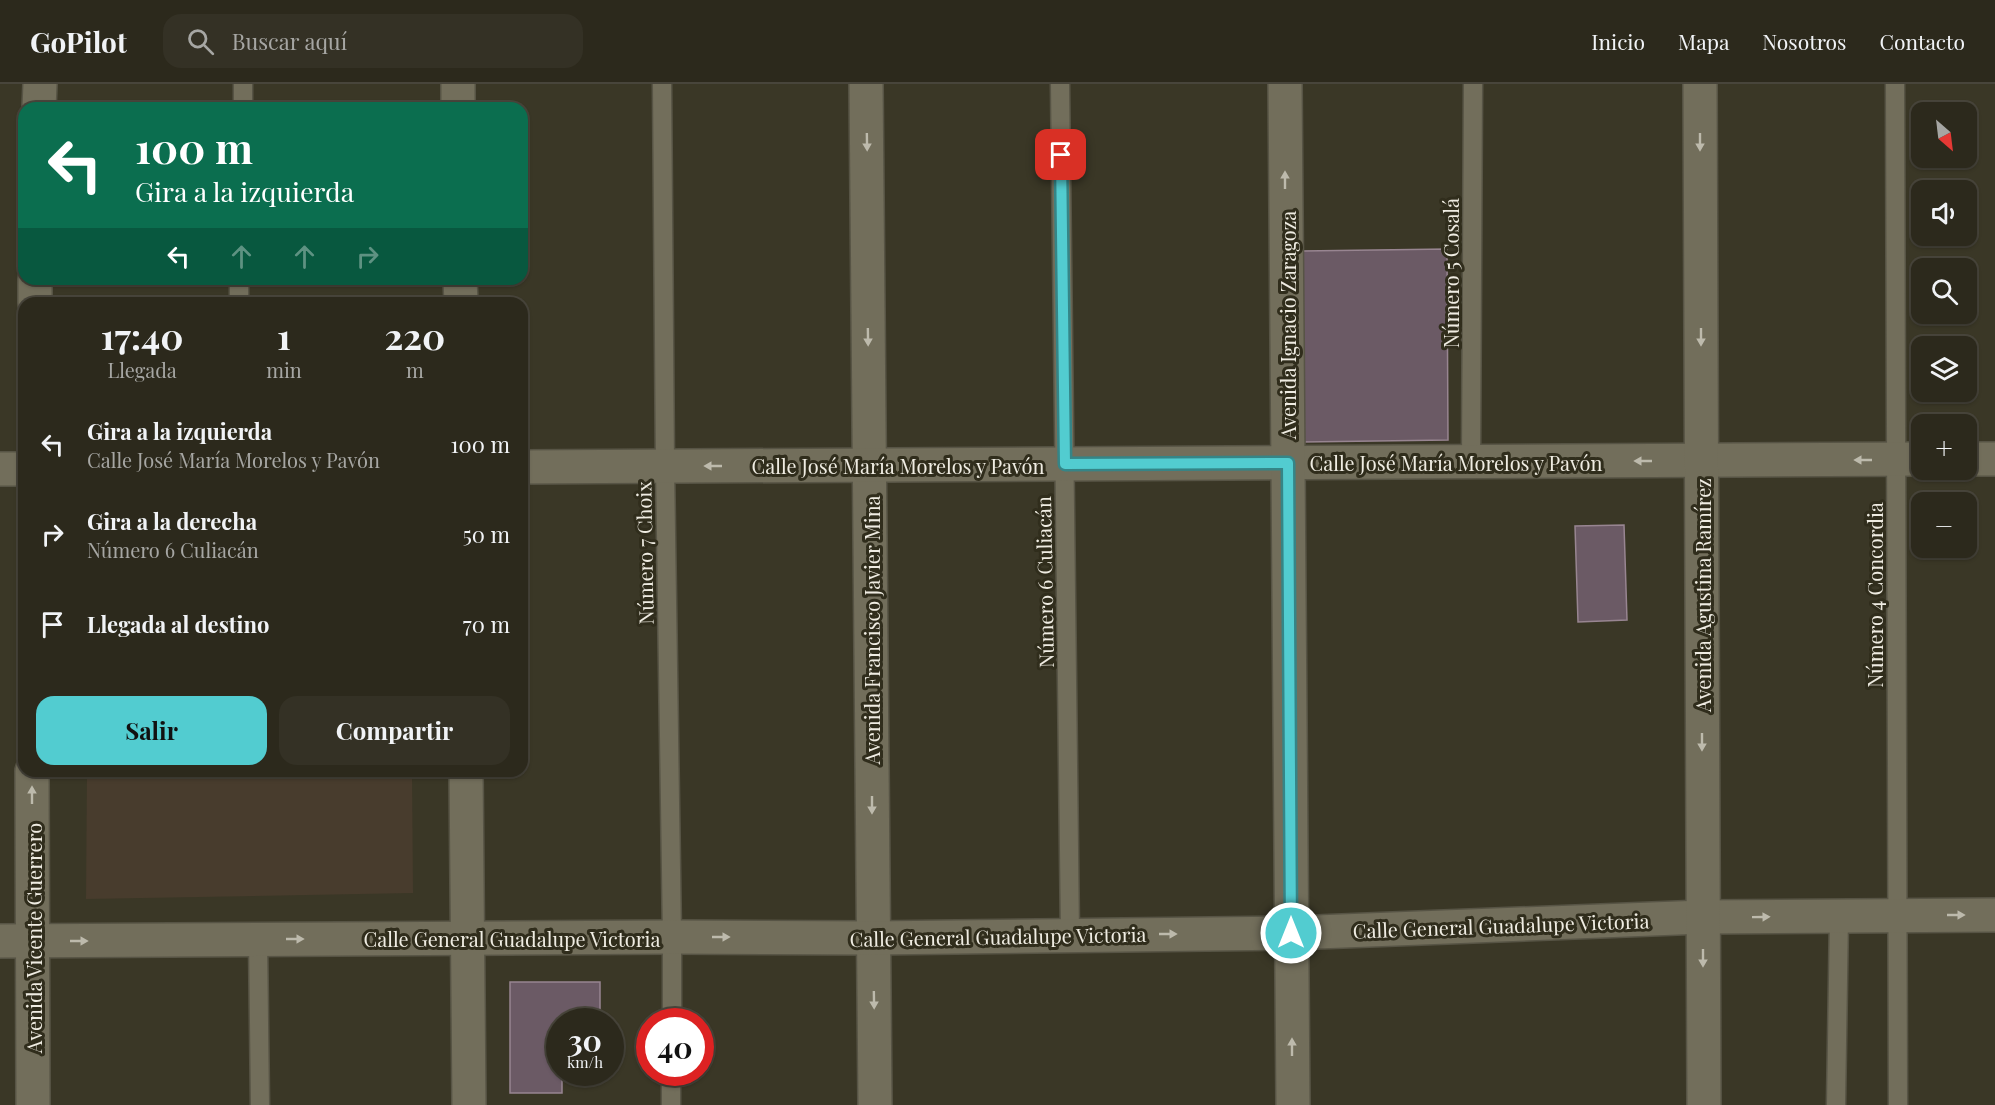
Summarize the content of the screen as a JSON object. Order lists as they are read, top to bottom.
{
  "streets": {
    "street": [
      "Avenida Ignacio Zaragoza",
      "Calle José María Morelos y Pavón",
      "Avenida Agustina Ramírez",
      "Avenida Francisco Javier Mina",
      "Calle General Guadalupe Victoria",
      "Avenida Vicente Guerrero"
    ],
    "lane": [
      "Número 5 Cosalá",
      "Número 7 Choix",
      "Número 6 Culiacán",
      "Número 4 Concordia"
    ]
  },
  "crossings": [
    ["Número 5 Cosalá", "Calle José María Morelos y Pavón"],
    ["Avenida Ignacio Zaragoza", "Calle José María Morelos y Pavón"],
    ["Avenida Ignacio Zaragoza", "Calle General Guadalupe Victoria"],
    ["Calle José María Morelos y Pavón", "Número 7 Choix"],
    ["Calle José María Morelos y Pavón", "Número 6 Culiacán"],
    ["Calle José María Morelos y Pavón", "Avenida Agustina Ramírez"],
    ["Calle José María Morelos y Pavón", "Número 4 Concordia"],
    ["Calle José María Morelos y Pavón", "Avenida Francisco Javier Mina"],
    ["Número 7 Choix", "Calle General Guadalupe Victoria"],
    ["Número 6 Culiacán", "Calle General Guadalupe Victoria"],
    ["Avenida Agustina Ramírez", "Calle General Guadalupe Victoria"],
    ["Número 4 Concordia", "Calle General Guadalupe Victoria"],
    ["Avenida Francisco Javier Mina", "Calle General Guadalupe Victoria"],
    ["Calle General Guadalupe Victoria", "Avenida Vicente Guerrero"]
  ],
  "one_way": [
    "Avenida Ignacio Zaragoza",
    "Calle José María Morelos y Pavón",
    "Avenida Agustina Ramírez",
    "Avenida Francisco Javier Mina",
    "Calle General Guadalupe Victoria",
    "Avenida Vicente Guerrero"
  ],
  "north": "bottom right",
  "page": {
    "header": "GoPilot",
    "search": "Buscar aquí",
    "nav": [
      "Inicio",
      "Mapa",
      "Nosotros",
      "Contacto"
    ],
    "map_buttons": ["+", "−"],
    "turn": ["100 m", "Gira a la izquierda"],
    "eta": [
      "17:40",
      "Llegada",
      "1",
      "min",
      "220",
      "m"
    ],
    "list": [
      {
        "name": "Gira a la izquierda",
        "note": "Calle José María Morelos y Pavón",
        "value": "100 m"
      },
      {
        "name": "Gira a la derecha",
        "note": "Número 6 Culiacán",
        "value": "50 m"
      },
      {
        "name": "Llegada al destino",
        "value": "70 m"
      }
    ],
    "buttons": ["Salir", "Compartir"],
    "speed": "30 km/h",
    "limit": "40"
  }
}
